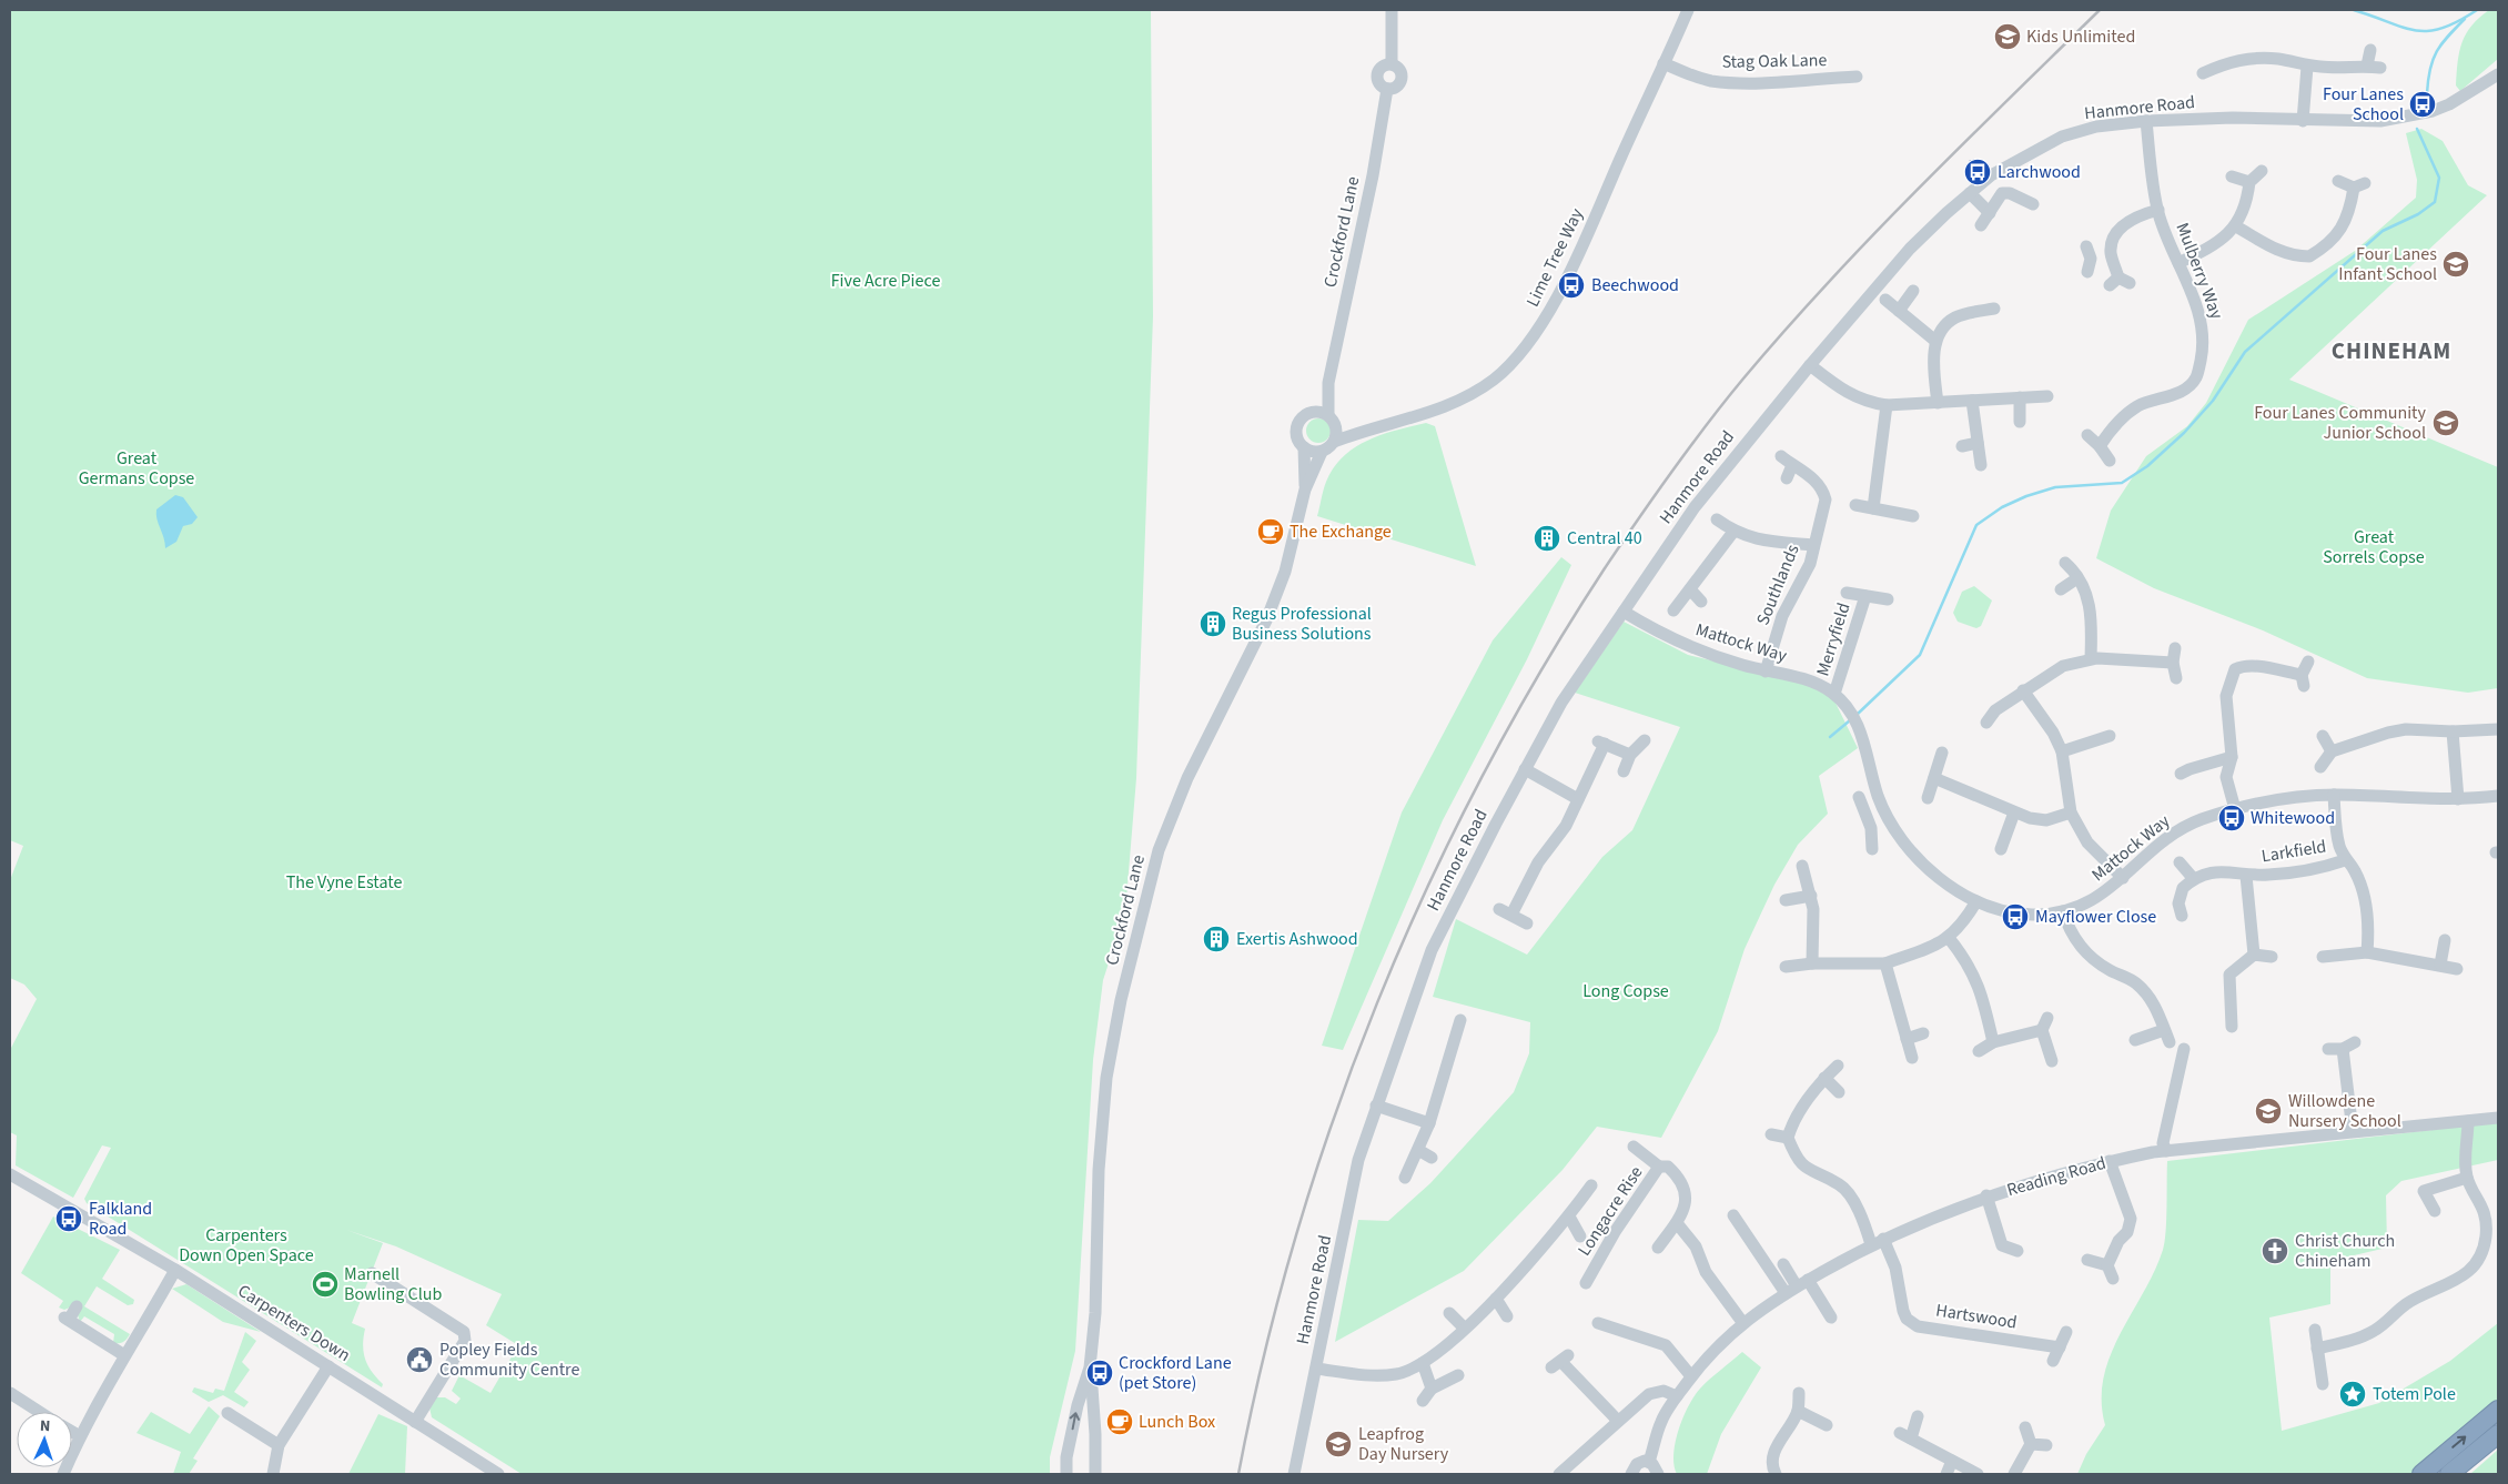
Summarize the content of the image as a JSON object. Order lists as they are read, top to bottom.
{
  "streets": {
    "street": [
      "Stag Oak Lane",
      "Hanmore Road",
      "Crockford Lane",
      "Lime Tree Way",
      "Mulberry Way",
      "Southlands",
      "Merryfield",
      "Mattock Way",
      "Larkfield",
      "Reading Road",
      "Longacre Rise",
      "Hartswood",
      "Carpenters Down"
    ]
  },
  "crossings": [
    ["Stag Oak Lane", "Lime Tree Way"],
    ["Hanmore Road", "Mulberry Way"],
    ["Hanmore Road", "Mattock Way"],
    ["Crockford Lane", "Lime Tree Way"],
    ["Southlands", "Mattock Way"],
    ["Merryfield", "Mattock Way"],
    ["Reading Road", "Hartswood"]
  ],
  "districts": ["CHINEHAM"],
  "parks": [
    "Five Acre Piece",
    "Great Germans Copse",
    "Great Sorrels Copse",
    "The Vyne Estate",
    "Long Copse",
    "Carpenters Down Open Space"
  ],
  "places": {
    "school or university": [
      "Kids Unlimited",
      "Four Lanes Infant School",
      "Four Lanes Community Junior School",
      "Willowdene Nursery School",
      "Leapfrog Day Nursery"
    ],
    "bus stop": [
      "Four Lanes School",
      "Larchwood",
      "Beechwood",
      "Whitewood",
      "Mayflower Close",
      "Falkland Road",
      "Crockford Lane (pet Store)"
    ],
    "cafe": ["The Exchange", "Lunch Box"],
    "building": ["Central 40", "Regus Professional Business Solutions", "Exertis Ashwood"],
    "church": ["Christ Church Chineham"],
    "sports": ["Marnell Bowling Club"],
    "public building": ["Popley Fields Community Centre"],
    "place": ["Totem Pole"]
  },
  "north": "top"
}
